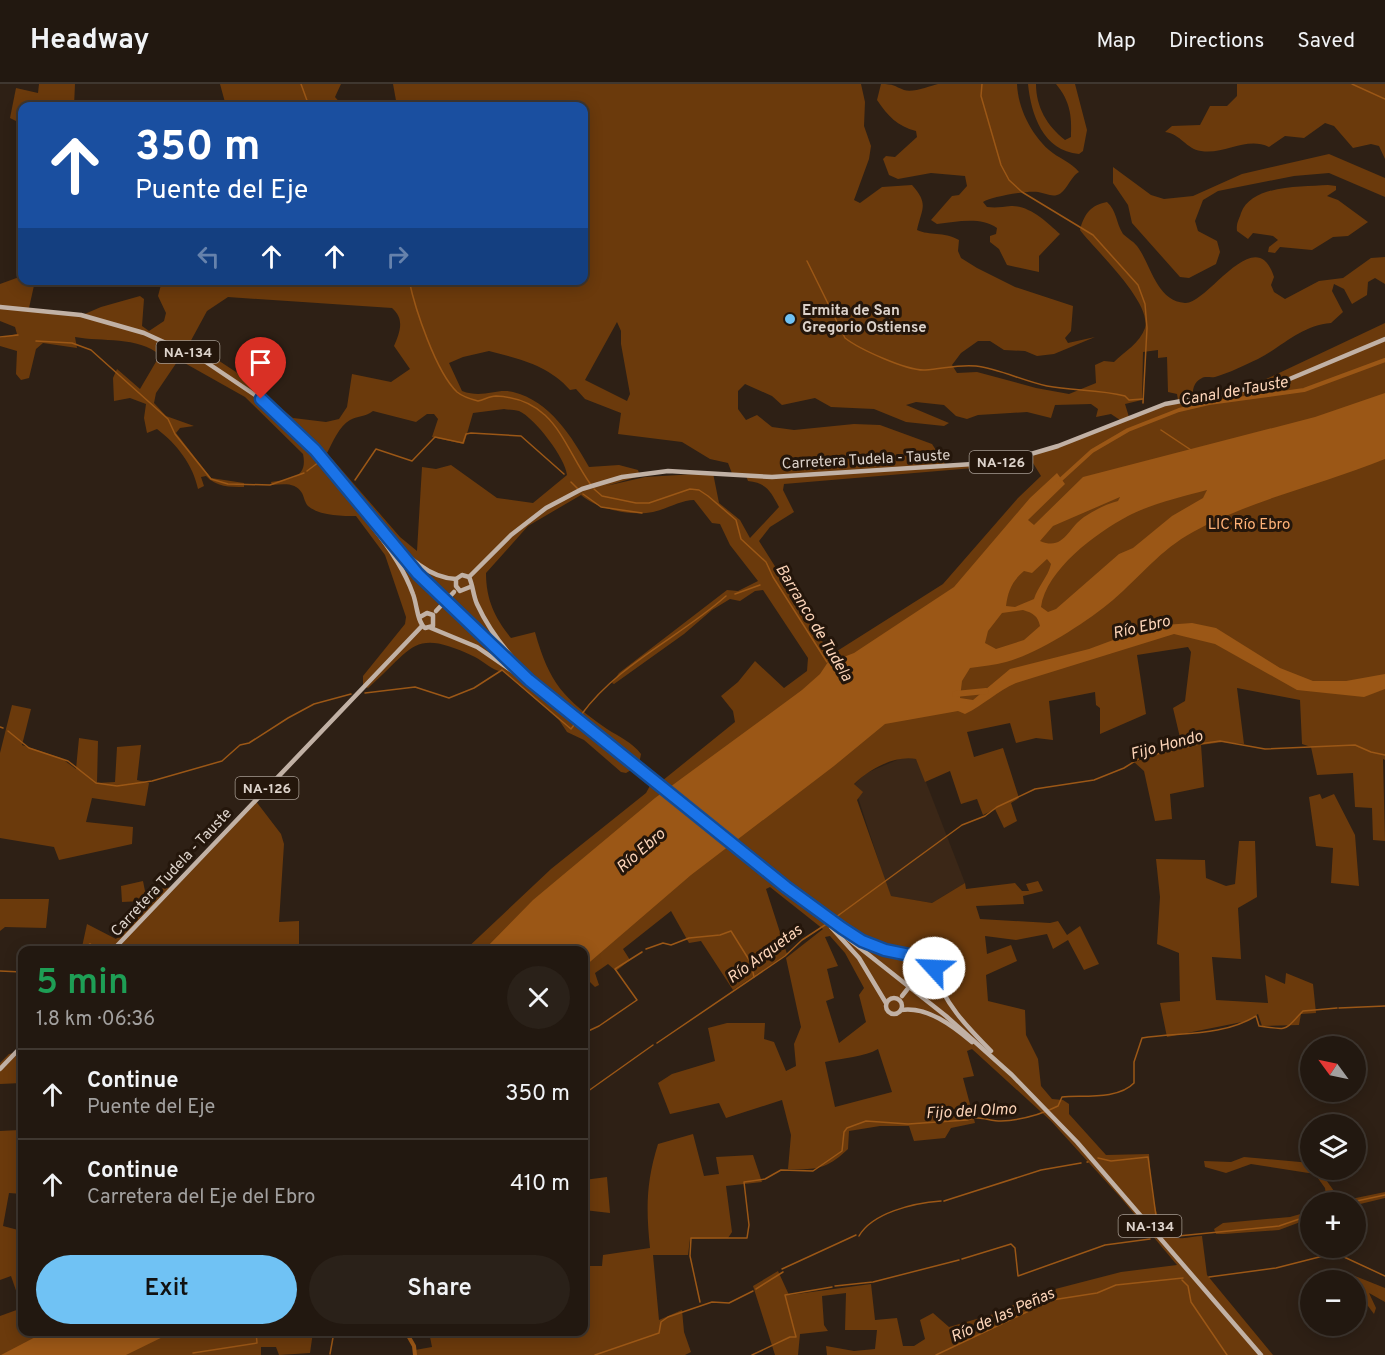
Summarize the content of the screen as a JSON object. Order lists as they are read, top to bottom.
{
  "streets": {
    "main road": ["NA-134", "Carretera Tudela - Tauste", "NA-126"]
  },
  "water": [
    "Canal de Tauste",
    "Barranco de Tudela",
    "Río Ebro",
    "Fijo Hondo",
    "Río Arquetas",
    "Fijo del Olmo",
    "Río de las Peñas"
  ],
  "parks": ["LIC Río Ebro"],
  "places": ["Ermita de San Gregorio Ostiense"],
  "north": "top left",
  "page": {
    "header": "Headway",
    "nav": ["Map", "Directions", "Saved"],
    "turn": ["350 m", "Puente del Eje"],
    "heading": ["5 min", "1.8 km · 06:36"],
    "map_buttons": ["+", "−"],
    "list": [
      {
        "name": "Continue",
        "note": "Puente del Eje",
        "value": "350 m"
      },
      {
        "name": "Continue",
        "note": "Carretera del Eje del Ebro",
        "value": "410 m"
      }
    ],
    "buttons": ["Exit", "Share"]
  }
}
